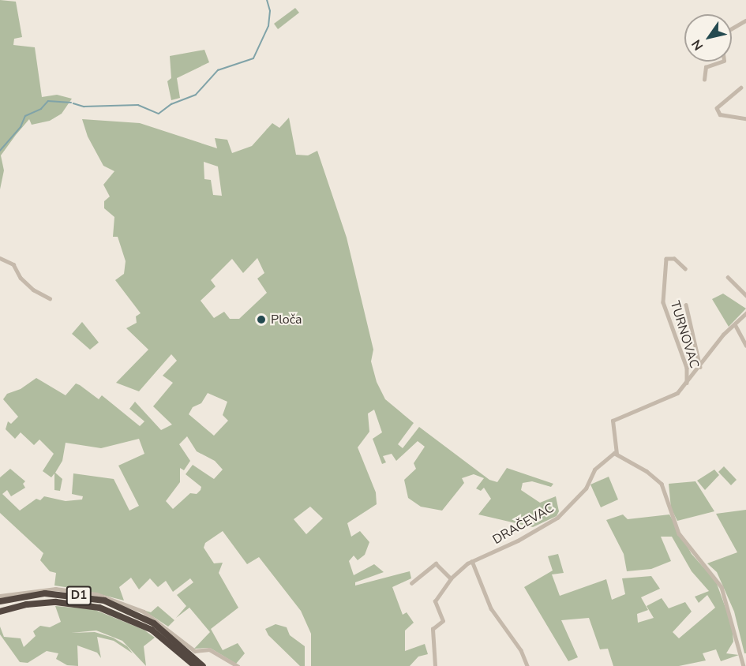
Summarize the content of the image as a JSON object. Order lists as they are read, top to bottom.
{
  "streets": {
    "highway": ["D1"],
    "street": ["TURNOVAC", "DRAČEVAC"]
  },
  "places": ["Ploča"],
  "north": "bottom left"
}
